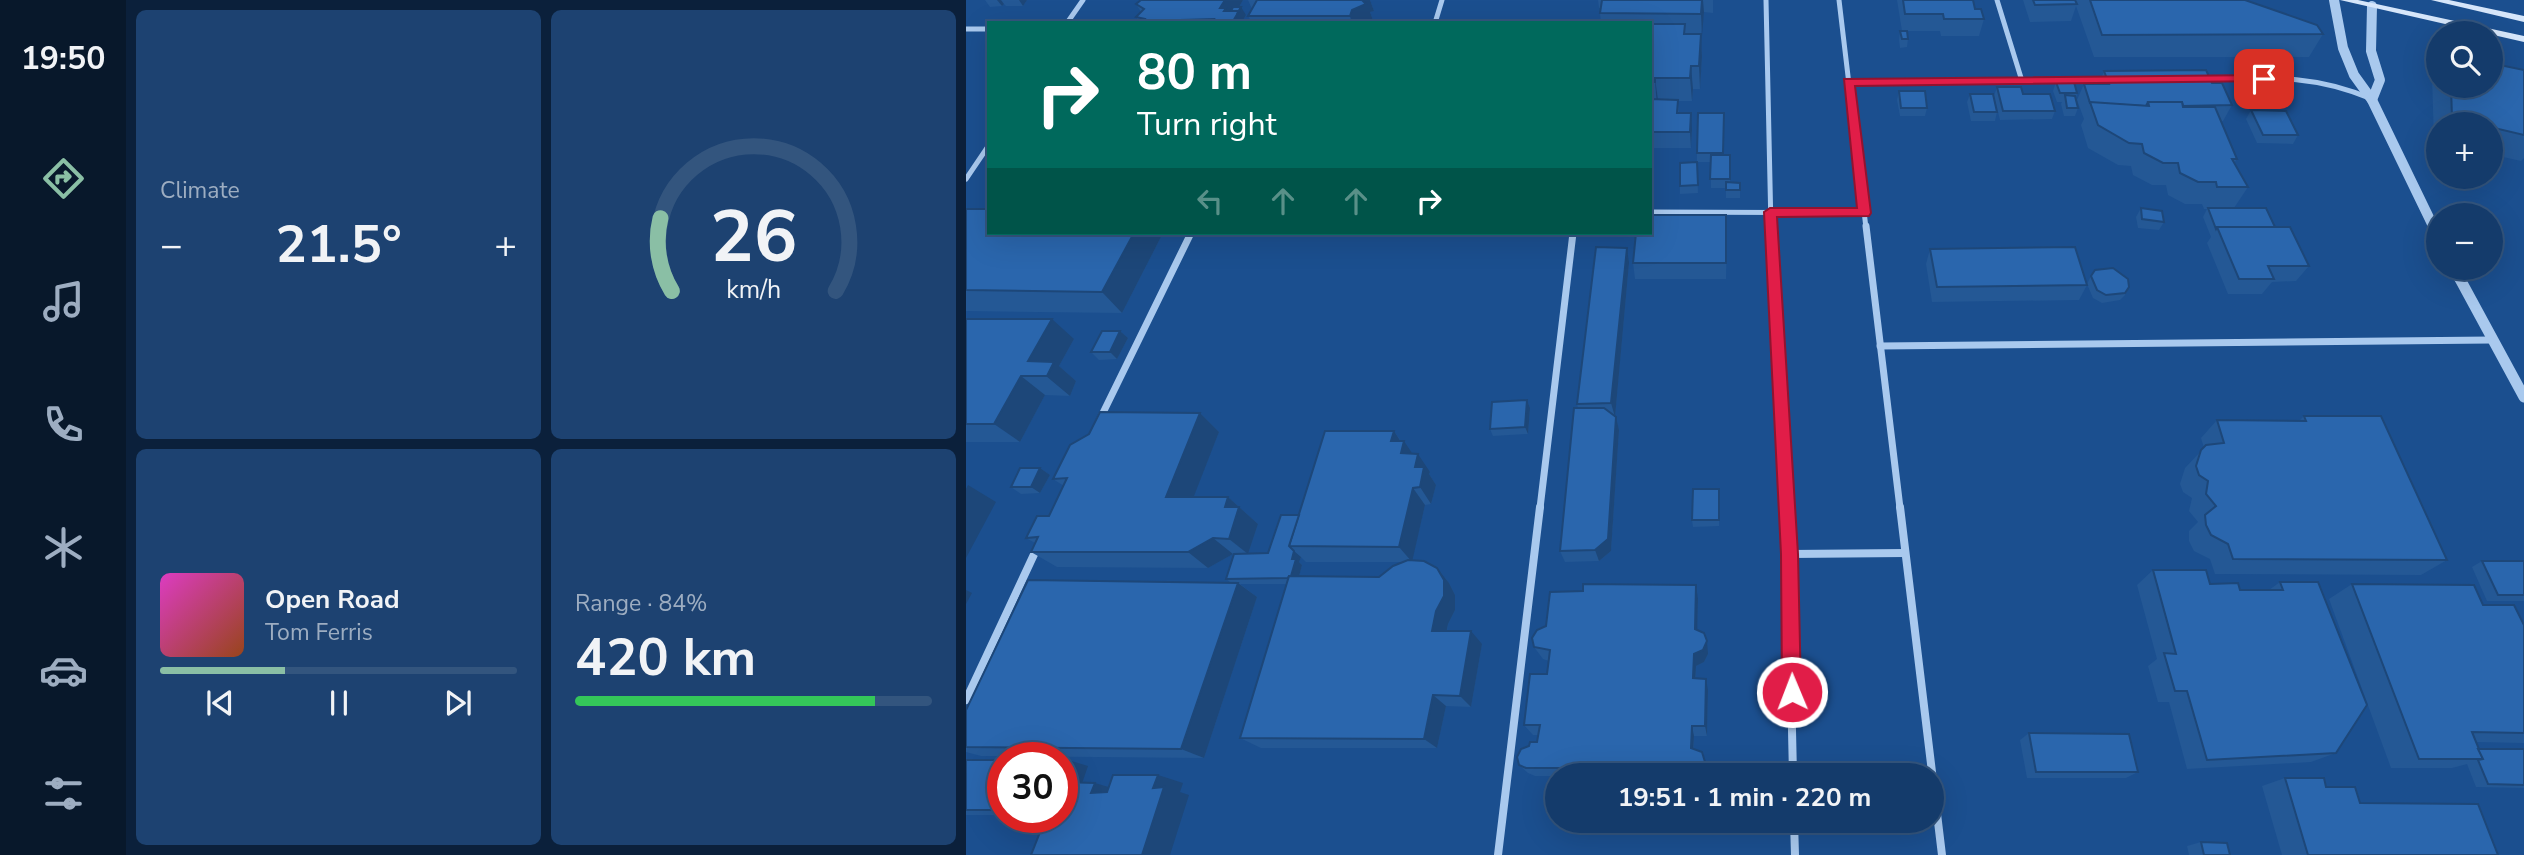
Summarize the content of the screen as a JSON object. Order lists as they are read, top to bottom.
{
  "page": {
    "tabs": "19:50",
    "tile": [
      "Climate",
      ["Range · 84%", "420 km"]
    ],
    "map_buttons": ["+", "−"],
    "turn": ["80 m", "Turn right"],
    "heat": ["−", "21.5°", "+"],
    "song": ["Open Road", "Tom Ferris"],
    "limit": "30",
    "trip": "19:51 · 1 min · 220 m",
    "gauge": ["26", "km/h"]
  }
}
